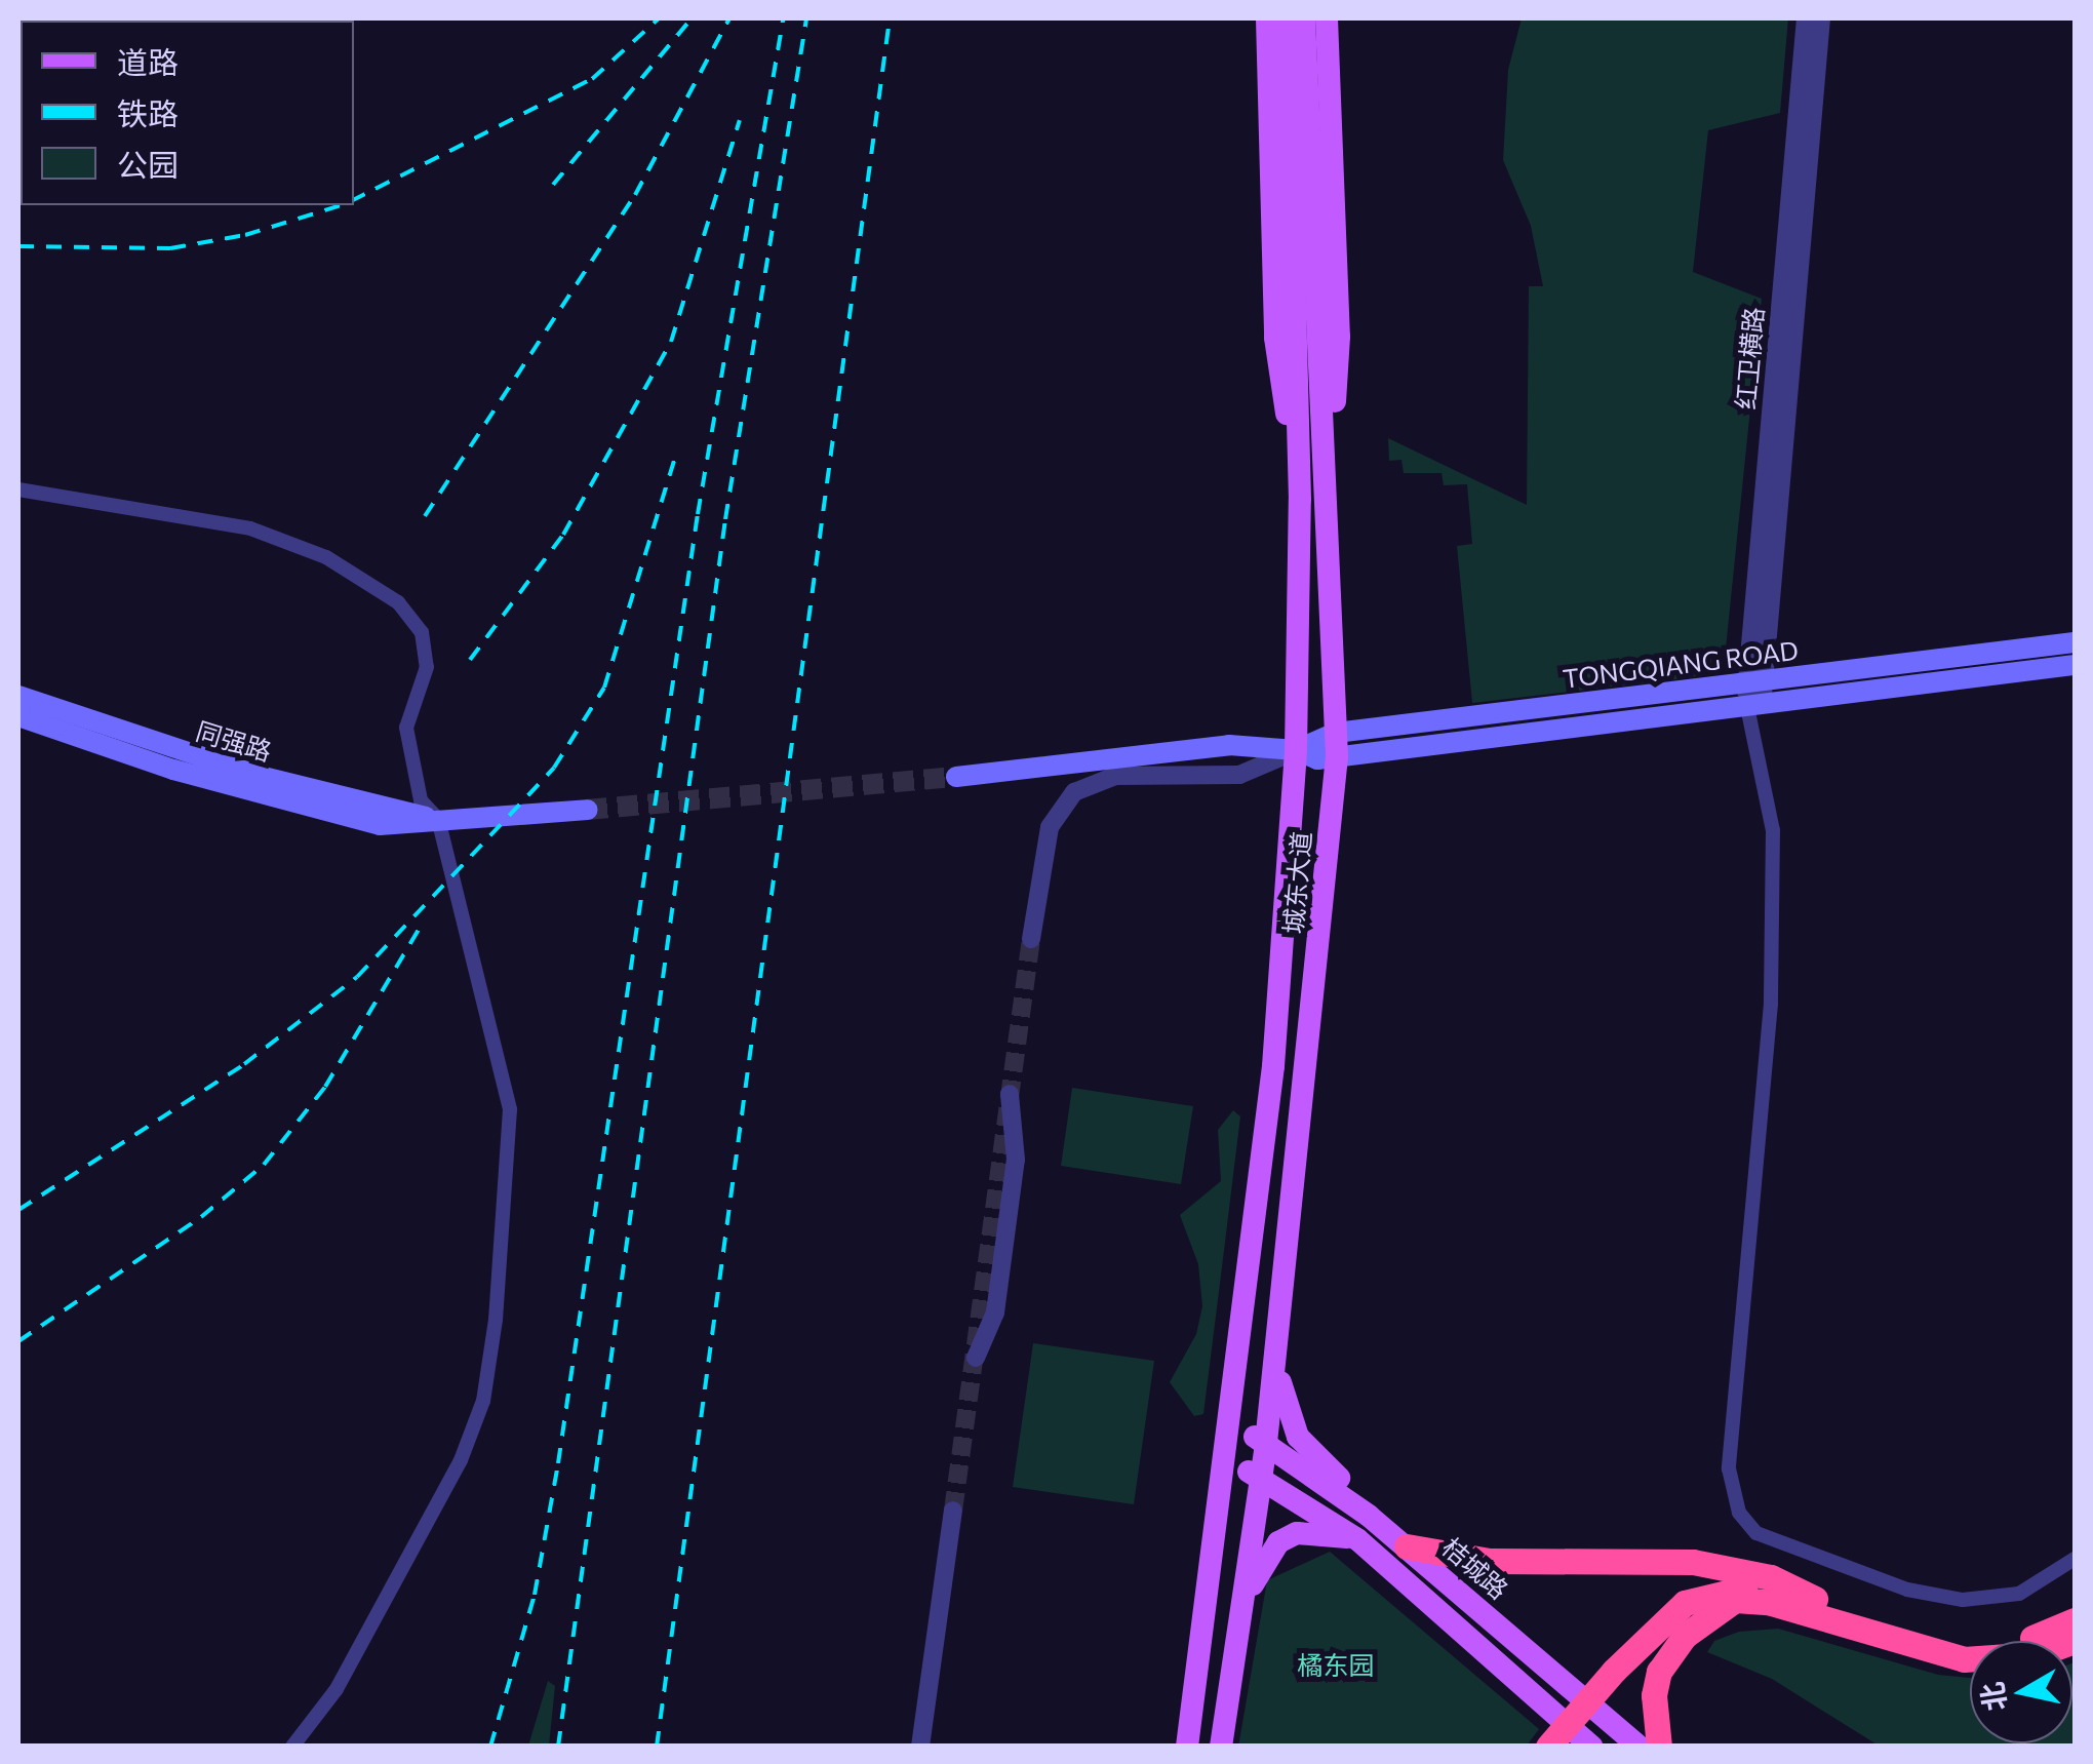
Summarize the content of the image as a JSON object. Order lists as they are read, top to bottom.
{
  "streets": {
    "main road": [
      "TONGQIANG ROAD",
      "同强路",
      "城东大道",
      "桔城路"
    ],
    "street": ["红卫横路"]
  },
  "crossings": [
    ["红卫横路", "TONGQIANG ROAD"],
    ["TONGQIANG ROAD", "城东大道"],
    ["城东大道", "桔城路"]
  ],
  "parks": ["橘东园"],
  "legend": ["道路", "铁路", "公园"],
  "north": "left"
}
